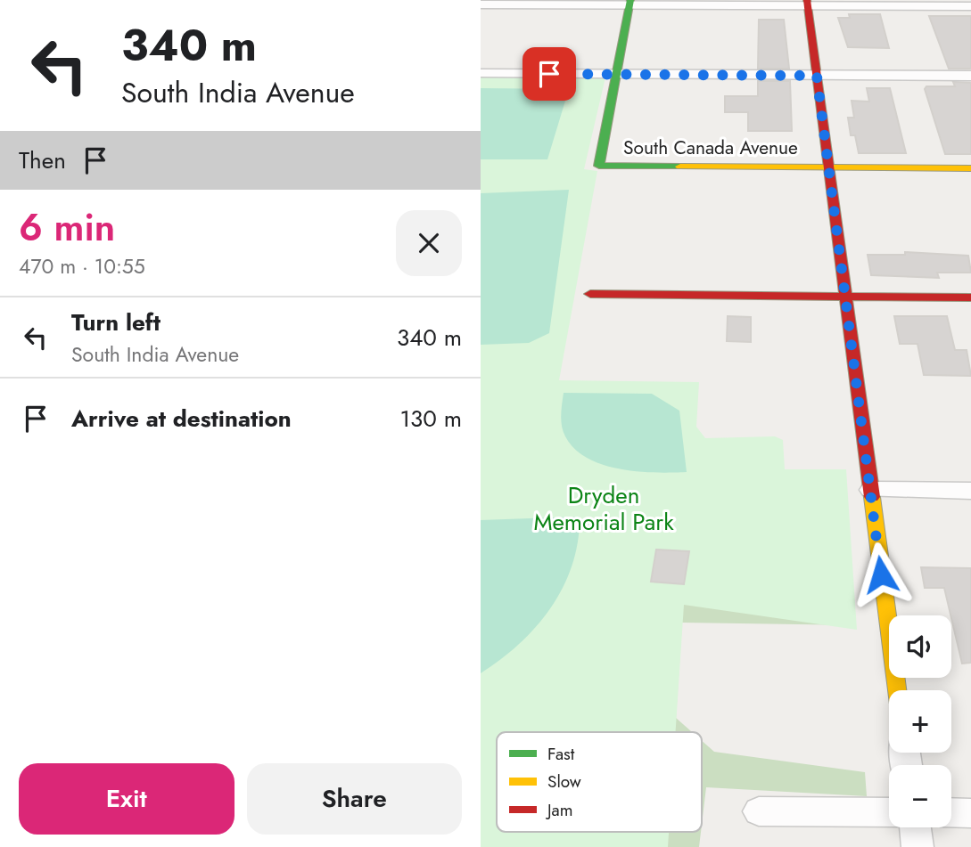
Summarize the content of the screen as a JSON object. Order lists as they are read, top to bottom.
{
  "streets": {
    "street": ["South Canada Avenue"]
  },
  "parks": ["Dryden Memorial Park"],
  "legend": ["Fast", "Slow", "Jam"],
  "page": {
    "turn": ["340 m", "South India Avenue"],
    "then": "Then",
    "heading": ["6 min", "470 m · 10:55"],
    "list": [
      {
        "name": "Turn left",
        "note": "South India Avenue",
        "value": "340 m"
      },
      {
        "name": "Arrive at destination",
        "value": "130 m"
      }
    ],
    "map_buttons": ["+", "−"],
    "buttons": ["Exit", "Share"]
  }
}
